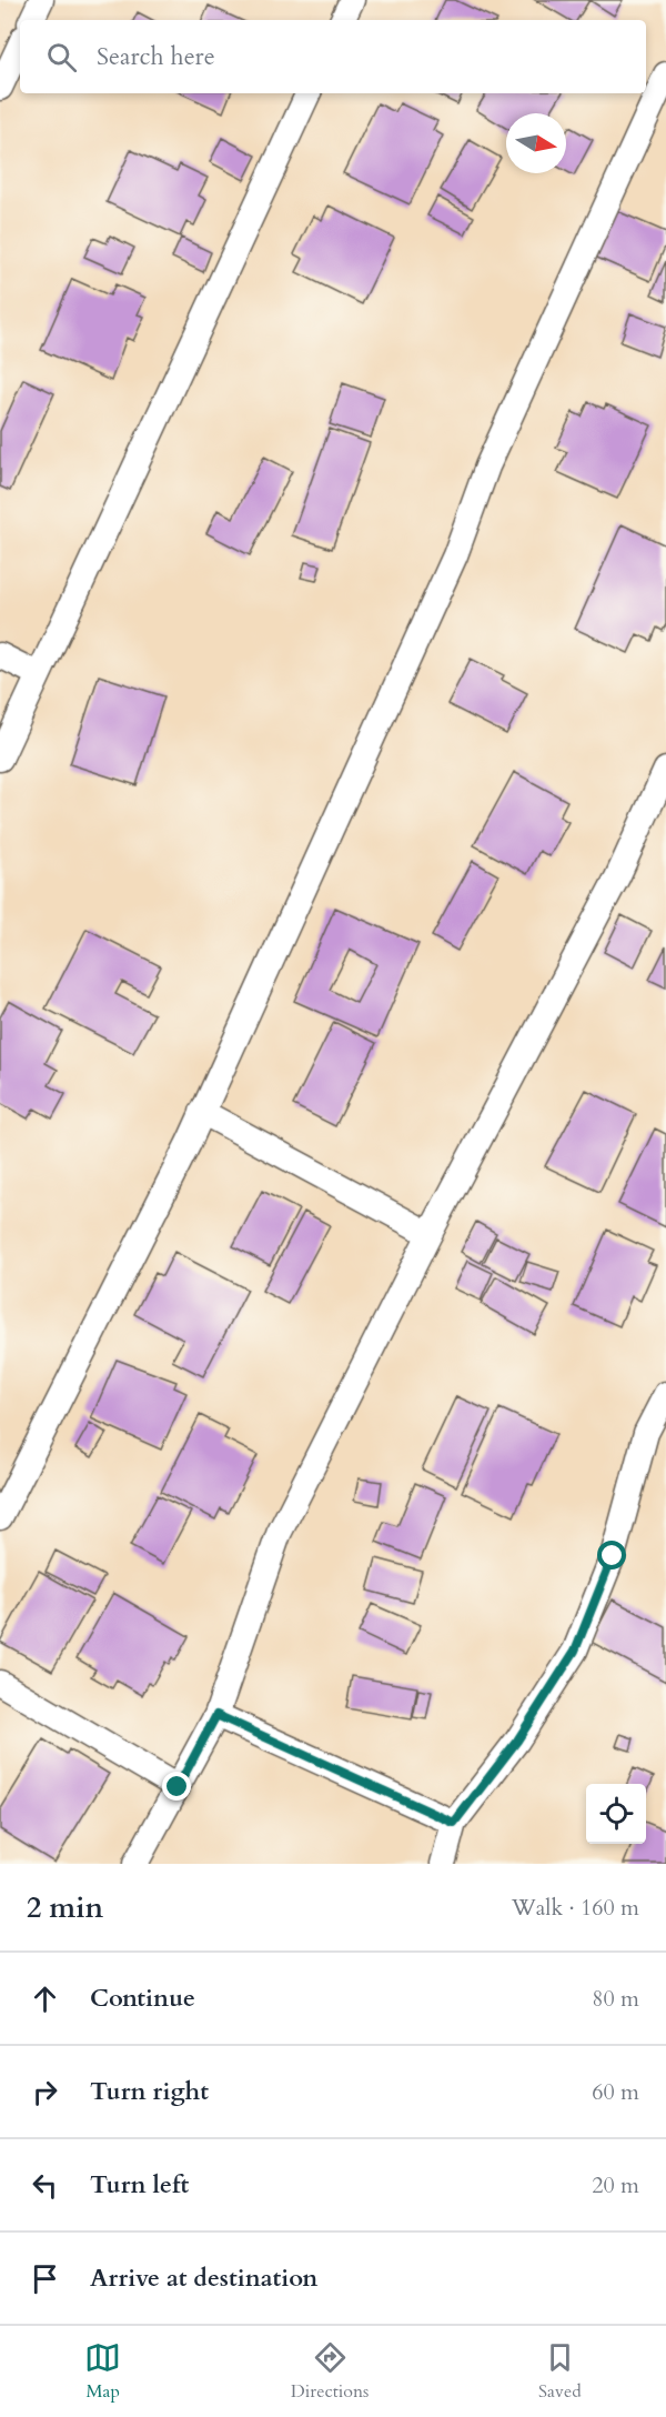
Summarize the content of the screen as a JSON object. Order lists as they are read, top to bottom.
{
  "north": "right",
  "page": {
    "search": "Search here",
    "heading": ["2 min", "Walk · 160 m"],
    "list": [
      ["Continue", "80 m"],
      ["Turn right", "60 m"],
      ["Turn left", "20 m"],
      "Arrive at destination"
    ],
    "nav": ["Map", "Directions", "Saved"]
  }
}
